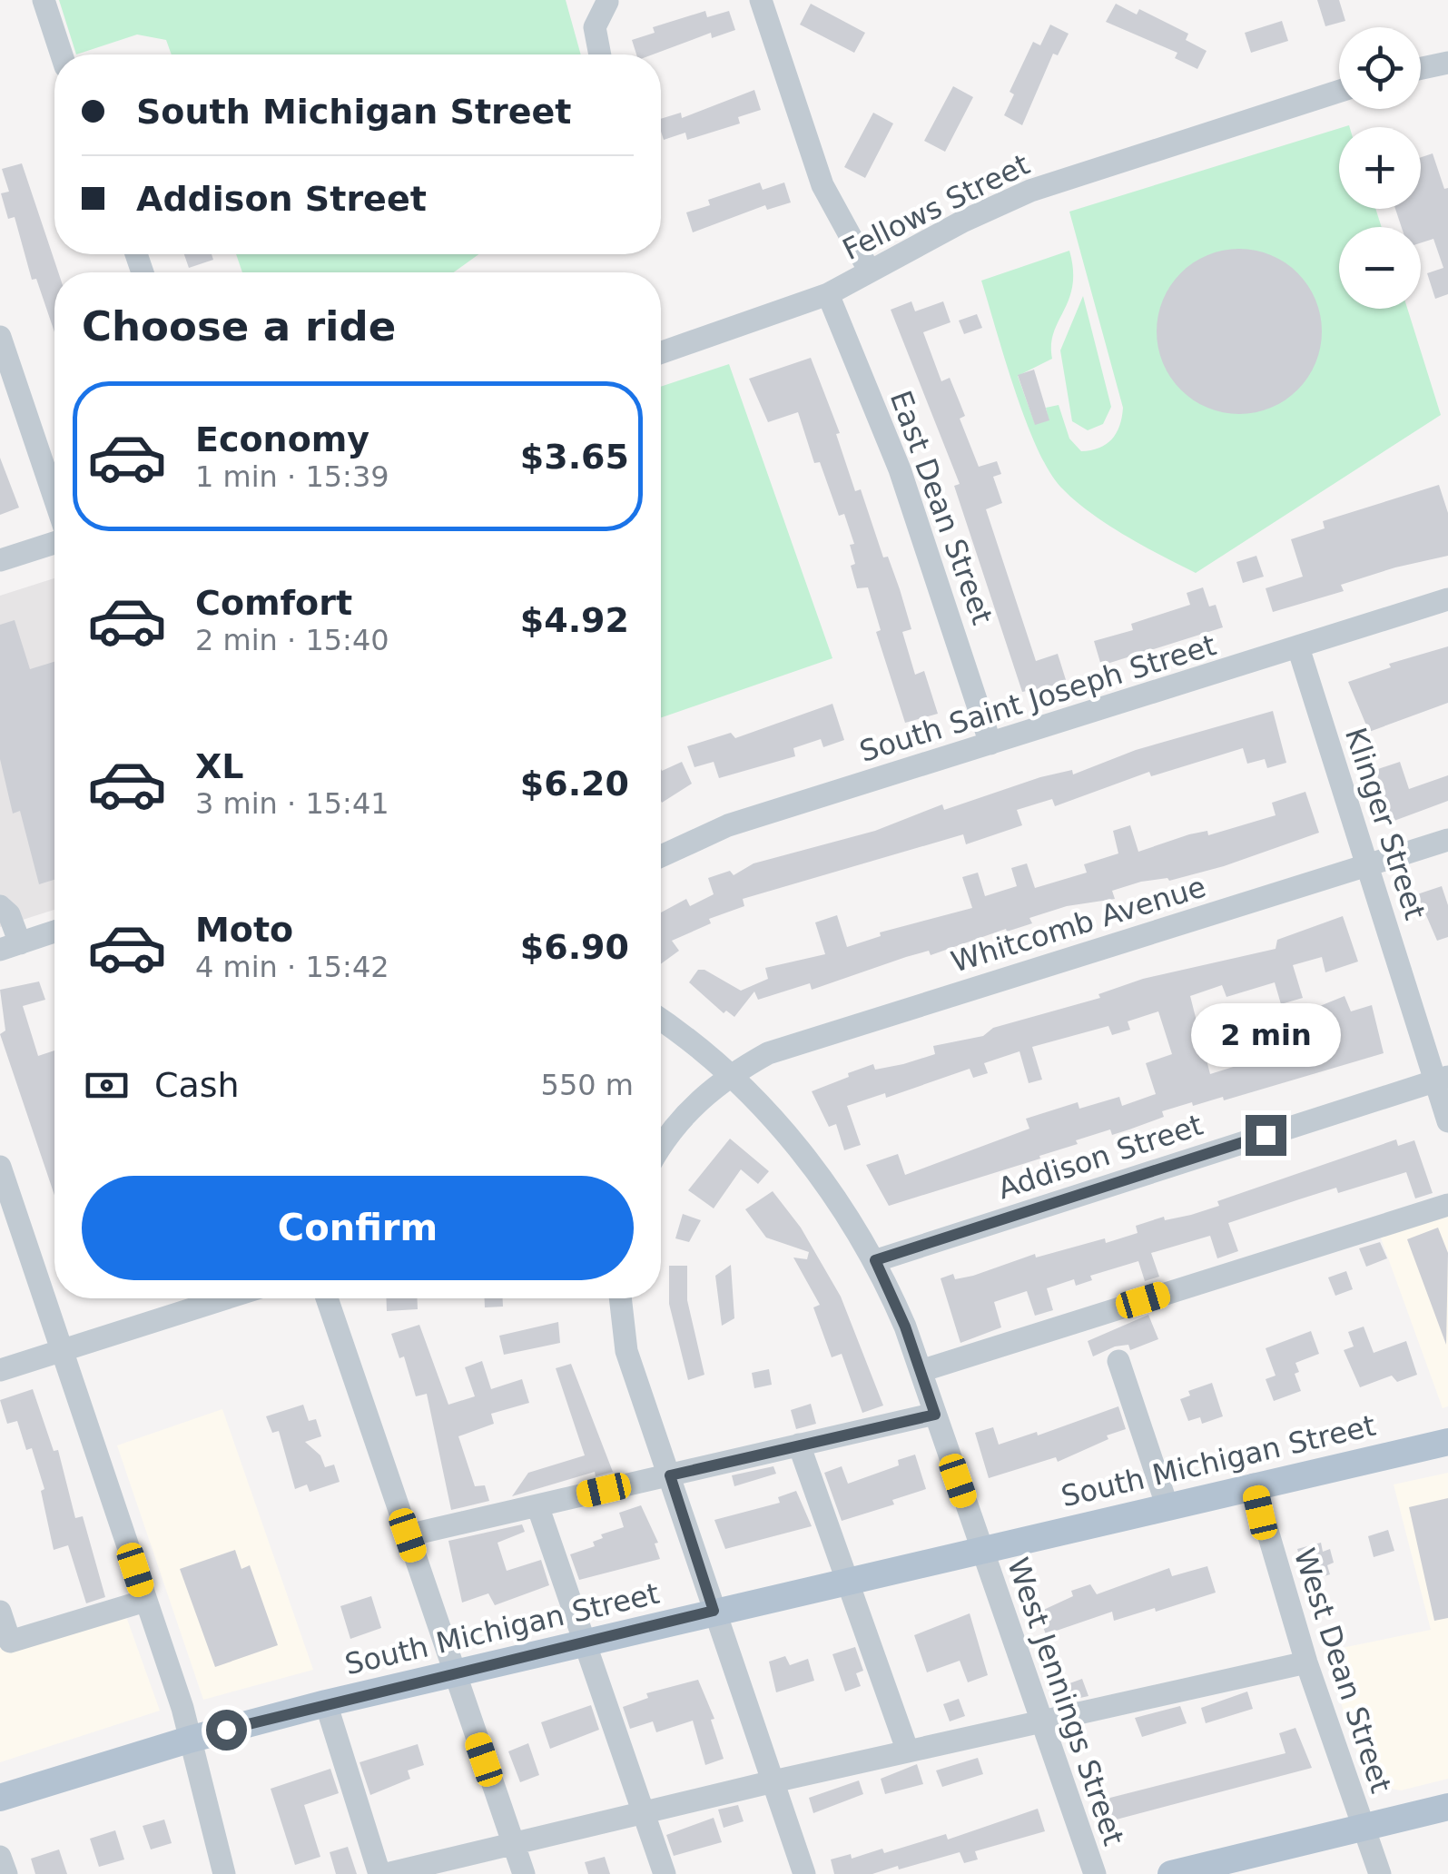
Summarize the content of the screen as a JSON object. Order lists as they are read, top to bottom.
{
  "streets": {
    "main road": ["South Michigan Street"],
    "street": [
      "Fellows Street",
      "East Dean Street",
      "South Saint Joseph Street",
      "Klinger Street",
      "Whitcomb Avenue",
      "Addison Street",
      "West Dean Street",
      "West Jennings Street"
    ]
  },
  "crossings": [
    ["Fellows Street", "East Dean Street"],
    ["East Dean Street", "South Saint Joseph Street"],
    ["South Saint Joseph Street", "Klinger Street"],
    ["Klinger Street", "Whitcomb Avenue"],
    ["Klinger Street", "Addison Street"],
    ["Whitcomb Avenue", "West Jennings Street"],
    ["Addison Street", "West Jennings Street"],
    ["South Michigan Street", "West Dean Street"],
    ["South Michigan Street", "West Jennings Street"]
  ],
  "page": {
    "map_buttons": ["+", "−"],
    "banner": ["South Michigan Street", "Addison Street"],
    "heading": "Choose a ride",
    "list": [
      {
        "name": "Economy",
        "note": "1 min · 15:39",
        "value": "$3.65"
      },
      {
        "name": "Comfort",
        "note": "2 min · 15:40",
        "value": "$4.92"
      },
      {
        "name": "XL",
        "note": "3 min · 15:41",
        "value": "$6.20"
      },
      {
        "name": "Moto",
        "note": "4 min · 15:42",
        "value": "$6.90"
      }
    ],
    "bubble": "2 min",
    "pay": ["Cash", "550 m"],
    "buttons": "Confirm"
  }
}
